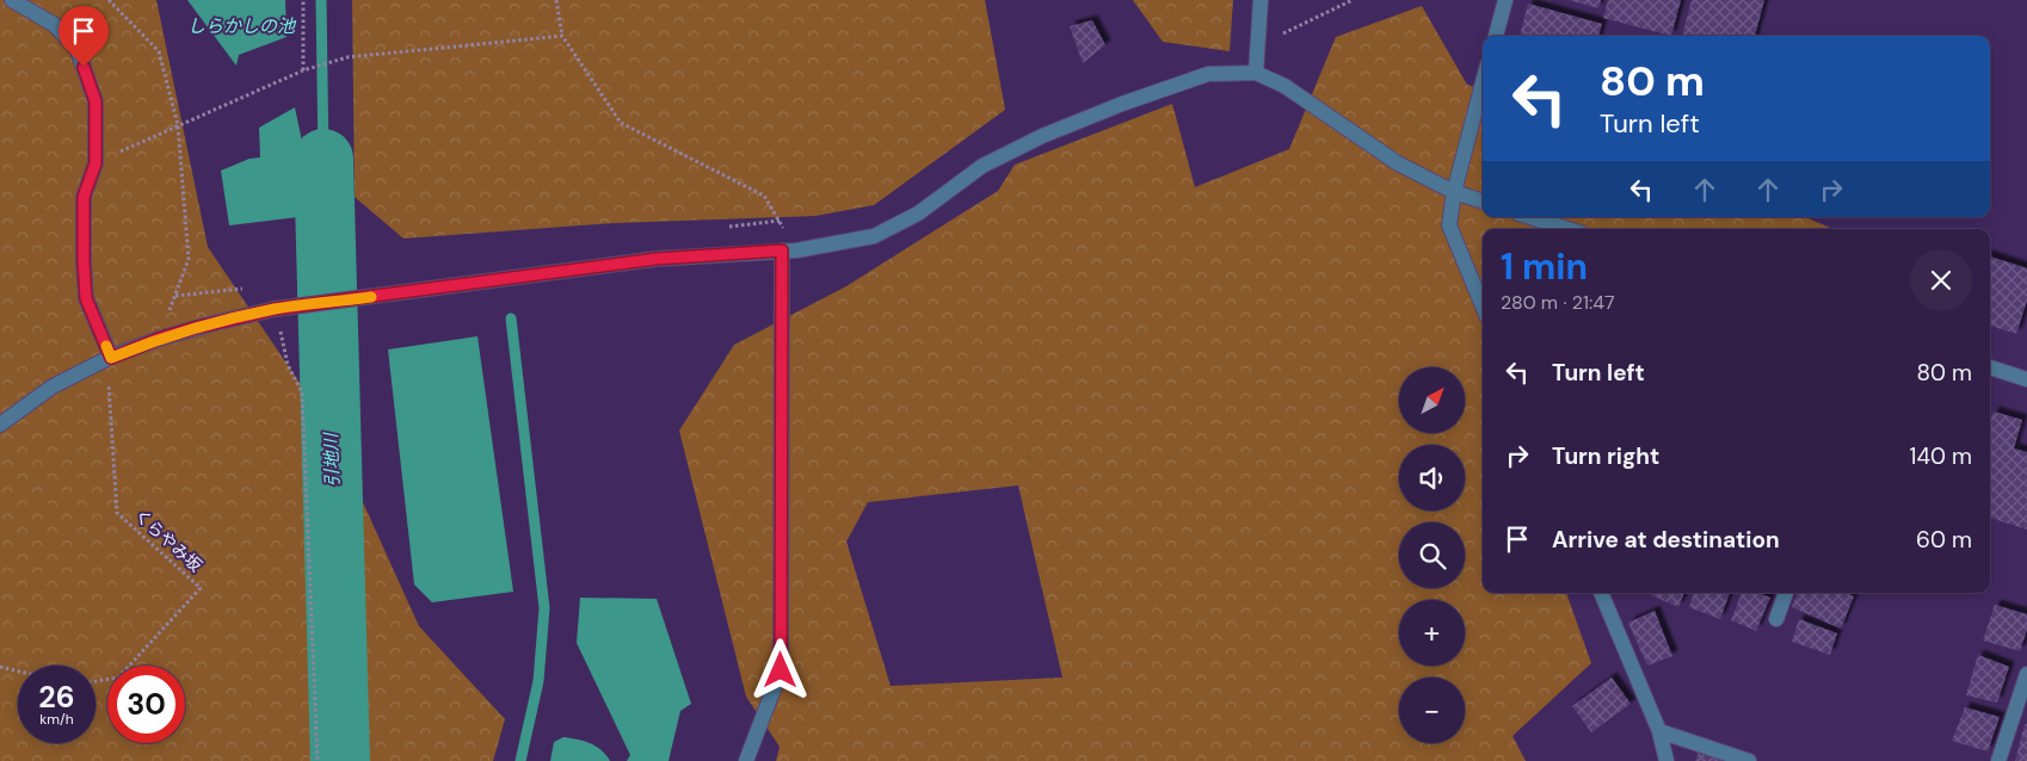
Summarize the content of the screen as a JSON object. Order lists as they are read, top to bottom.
{
  "streets": {
    "path": ["くらやみ坂"]
  },
  "water": ["しらかしの池", "引地川"],
  "north": "top right",
  "page": {
    "turn": ["80 m", "Turn left"],
    "heading": ["1 min", "280 m · 21:47"],
    "list": [
      {
        "name": "Turn left",
        "value": "80 m"
      },
      {
        "name": "Turn right",
        "value": "140 m"
      },
      {
        "name": "Arrive at destination",
        "value": "60 m"
      }
    ],
    "map_buttons": ["+", "−"],
    "speed": "26 km/h",
    "limit": "30"
  }
}
